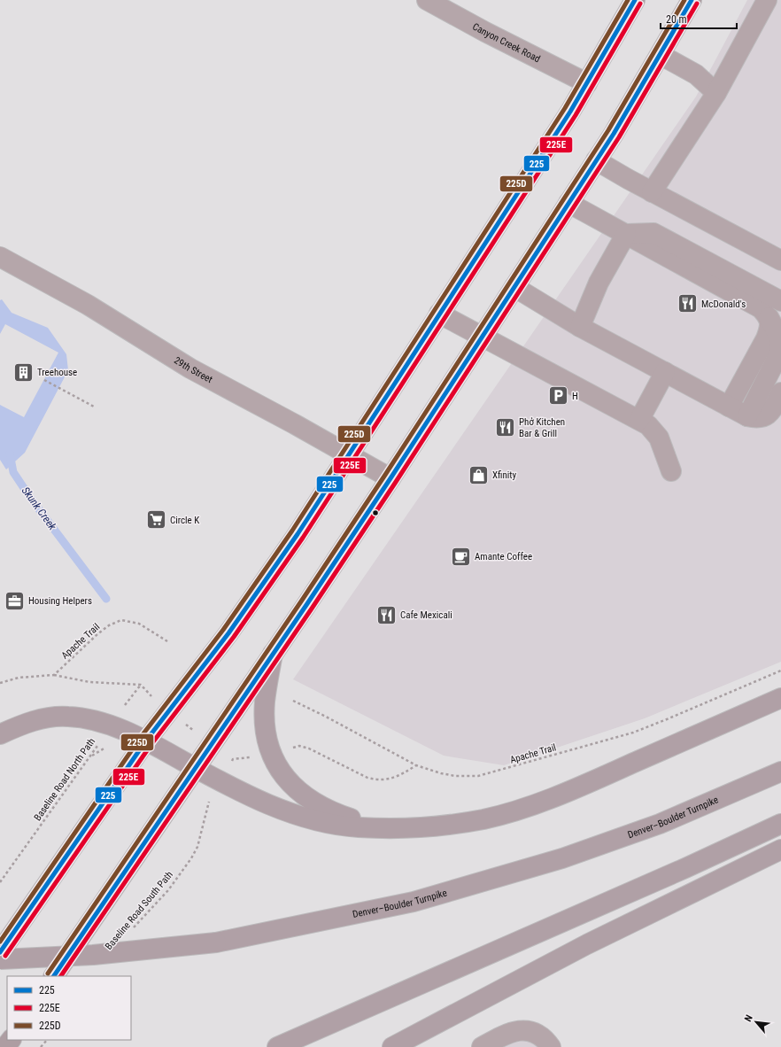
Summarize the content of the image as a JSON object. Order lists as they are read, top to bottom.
{
  "streets": {
    "highway": ["Denver–Boulder Turnpike"],
    "street": ["Canyon Creek Road", "29th Street"],
    "path": ["Apache Trail", "Baseline Road North Path", "Baseline Road South Path"]
  },
  "crossings": [
    ["Apache Trail", "Baseline Road North Path"],
    ["Apache Trail", "Baseline Road South Path"]
  ],
  "water": ["Skunk Creek"],
  "places": {
    "restaurant": ["McDonald's", "Phở Kitchen Bar & Grill", "Cafe Mexicali"],
    "building": ["Treehouse"],
    "parking": ["H"],
    "shop": ["Xfinity"],
    "supermarket": ["Circle K"],
    "cafe": ["Amante Coffee"],
    "office": ["Housing Helpers"]
  },
  "lines": ["transit line 225", "transit line 225D", "transit line 225E"],
  "legend": ["225", "225E", "225D"],
  "scale_bar": "20 m",
  "north": "top left"
}
